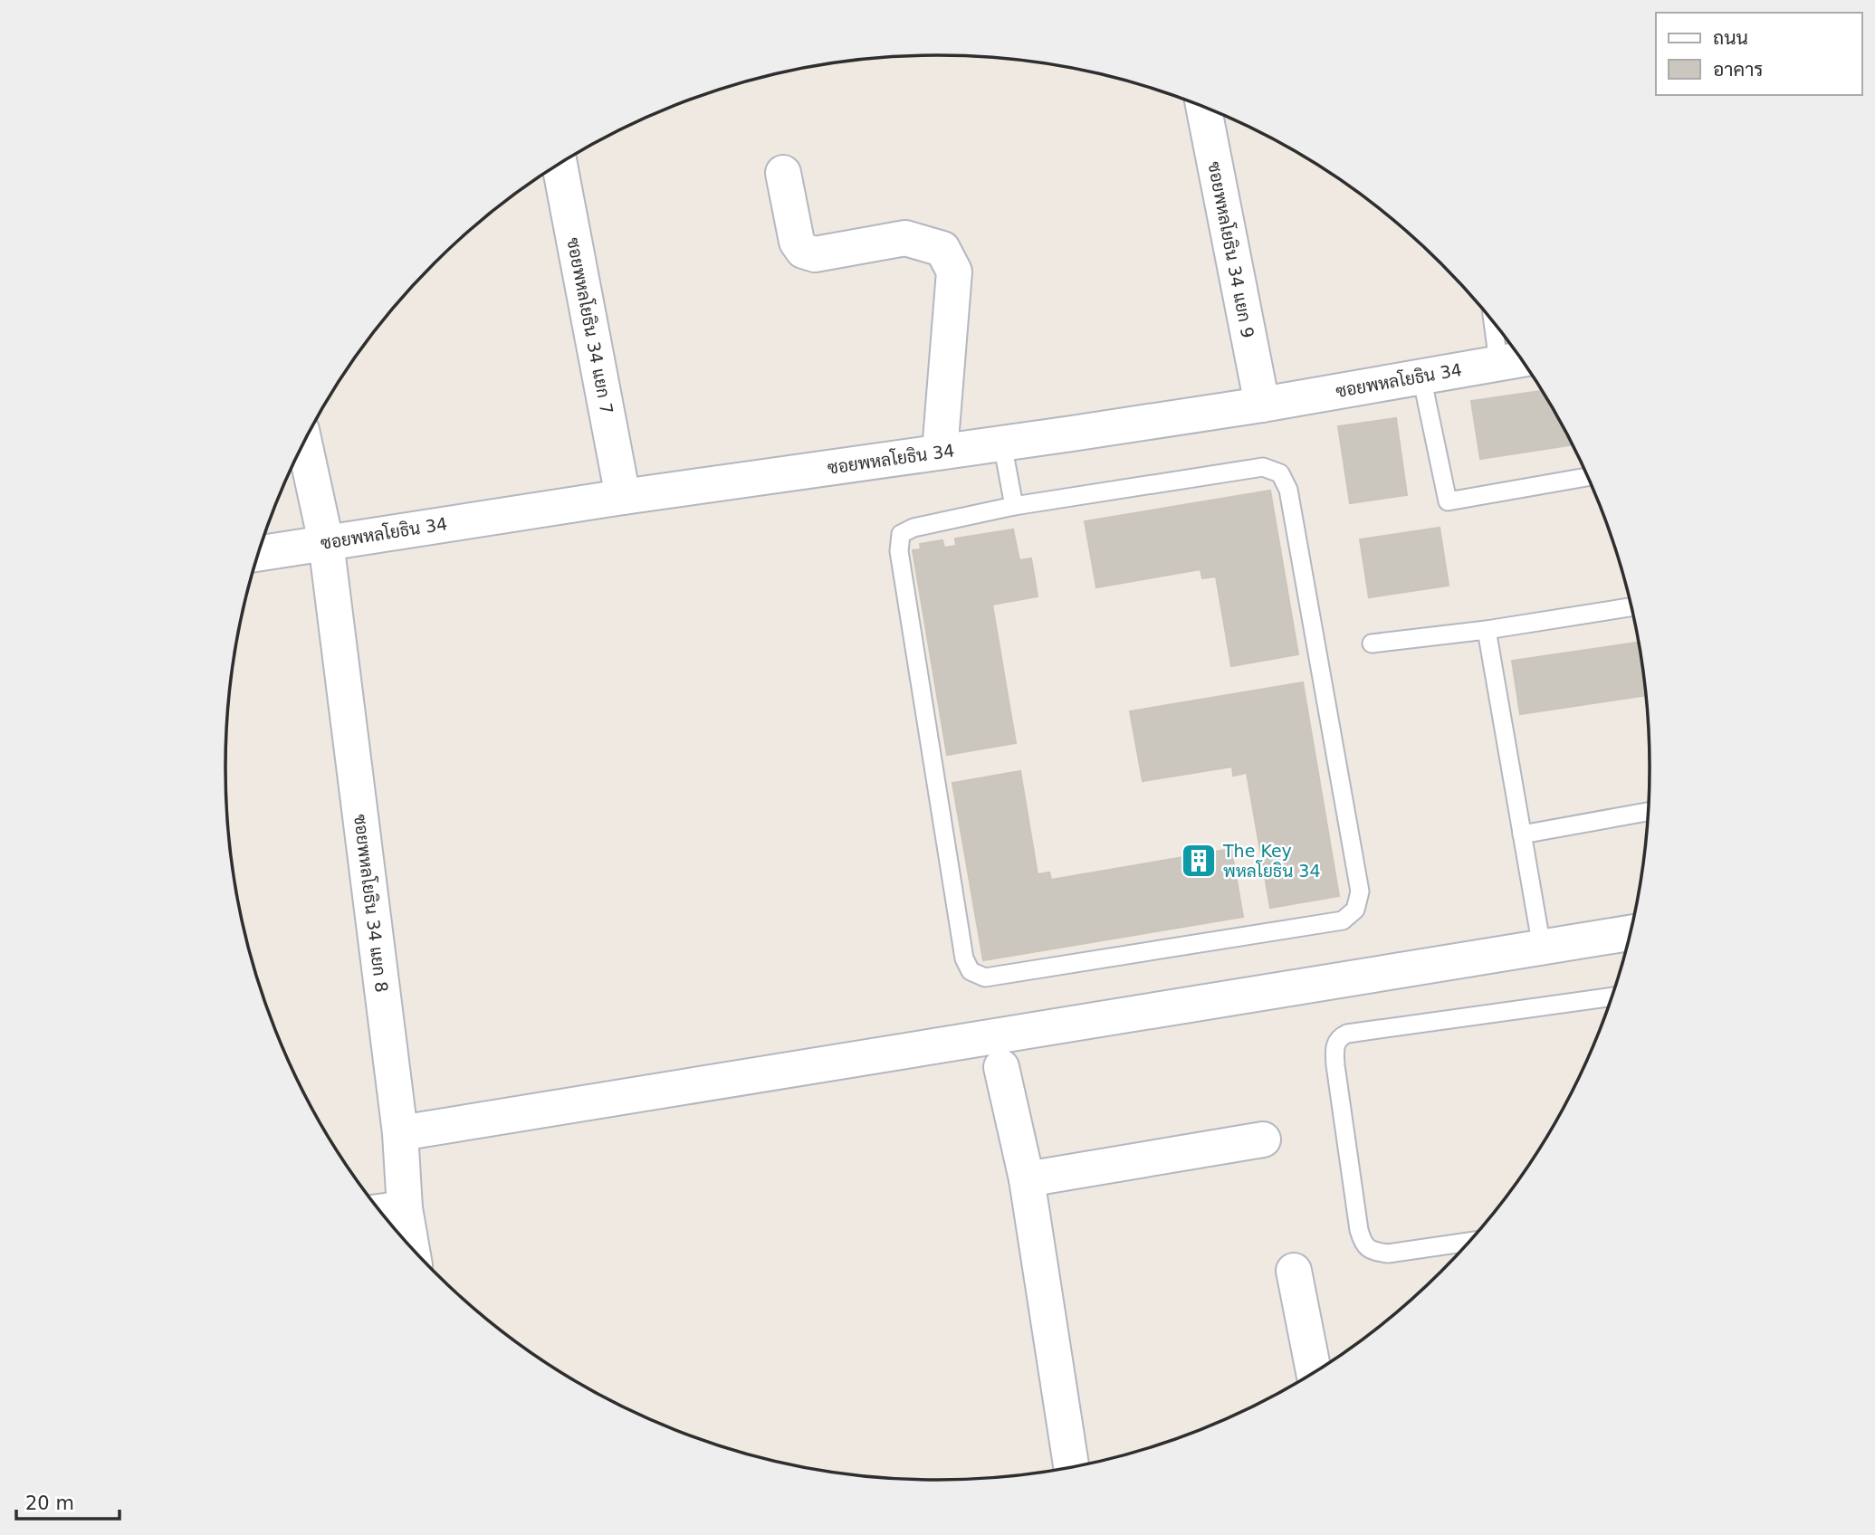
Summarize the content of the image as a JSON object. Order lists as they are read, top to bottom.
{
  "streets": {
    "street": [
      "ซอยพหลโยธิน 34 แยก 9",
      "ซอยพหลโยธิน 34 แยก 7",
      "ซอยพหลโยธิน 34",
      "ซอยพหลโยธิน 34 แยก 8"
    ]
  },
  "crossings": [
    ["ซอยพหลโยธิน 34 แยก 9", "ซอยพหลโยธิน 34"],
    ["ซอยพหลโยธิน 34 แยก 7", "ซอยพหลโยธิน 34"],
    ["ซอยพหลโยธิน 34", "ซอยพหลโยธิน 34 แยก 8"]
  ],
  "places": {
    "building": ["The Key พหลโยธิน 34"]
  },
  "legend": ["ถนน", "อาคาร"],
  "scale_bar": "20 m"
}
